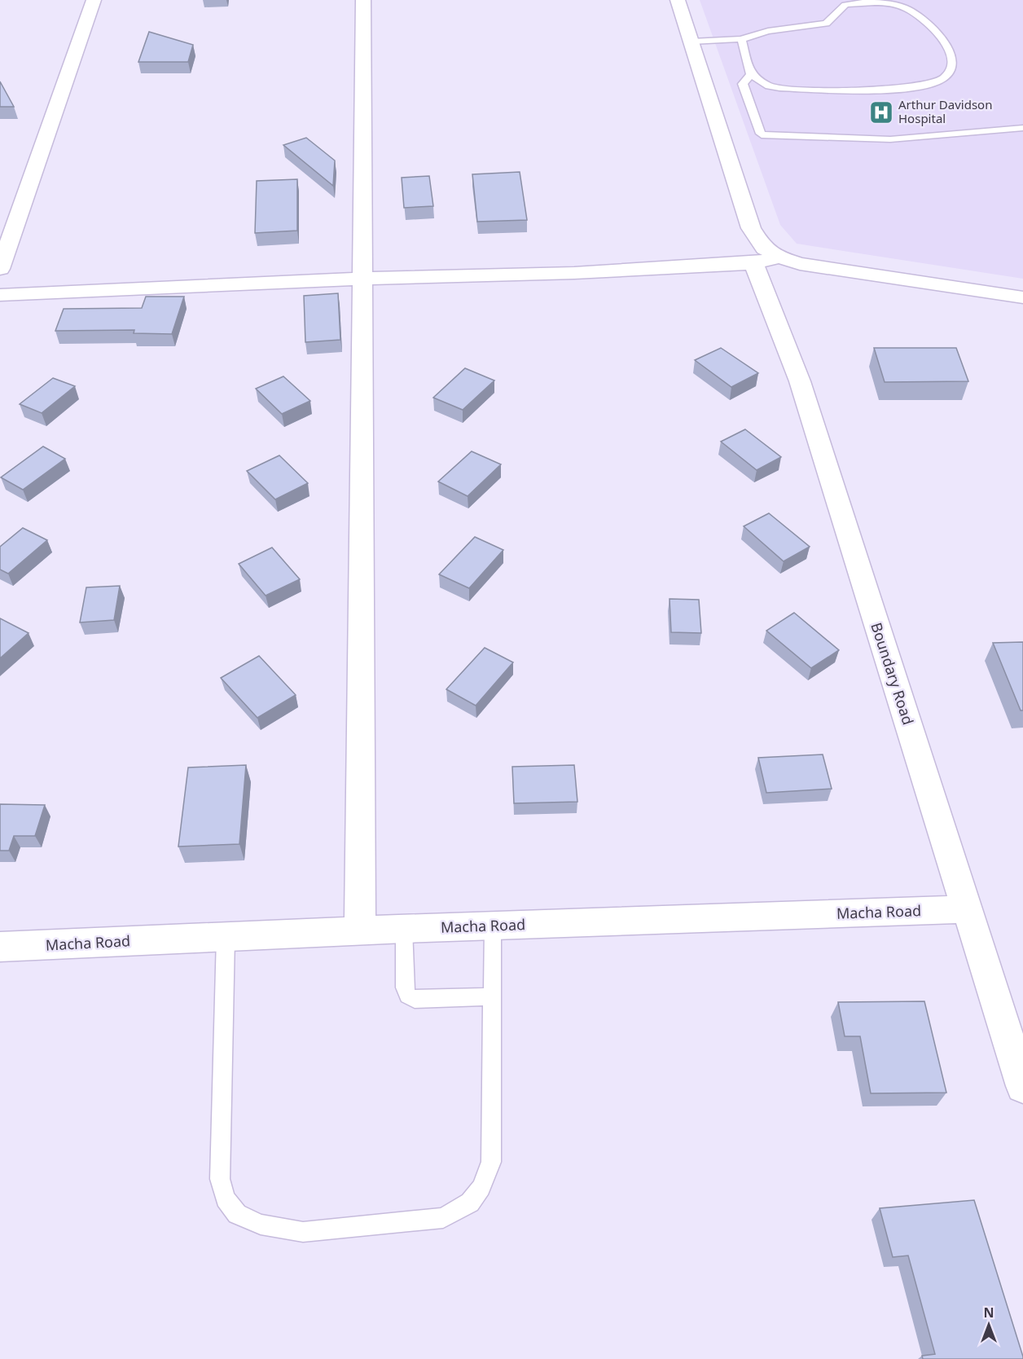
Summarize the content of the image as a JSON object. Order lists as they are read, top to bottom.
{
  "streets": {
    "street": ["Boundary Road", "Macha Road"]
  },
  "crossings": [
    ["Boundary Road", "Macha Road"]
  ],
  "places": {
    "hospital": ["Arthur Davidson Hospital"]
  },
  "north": "top"
}
